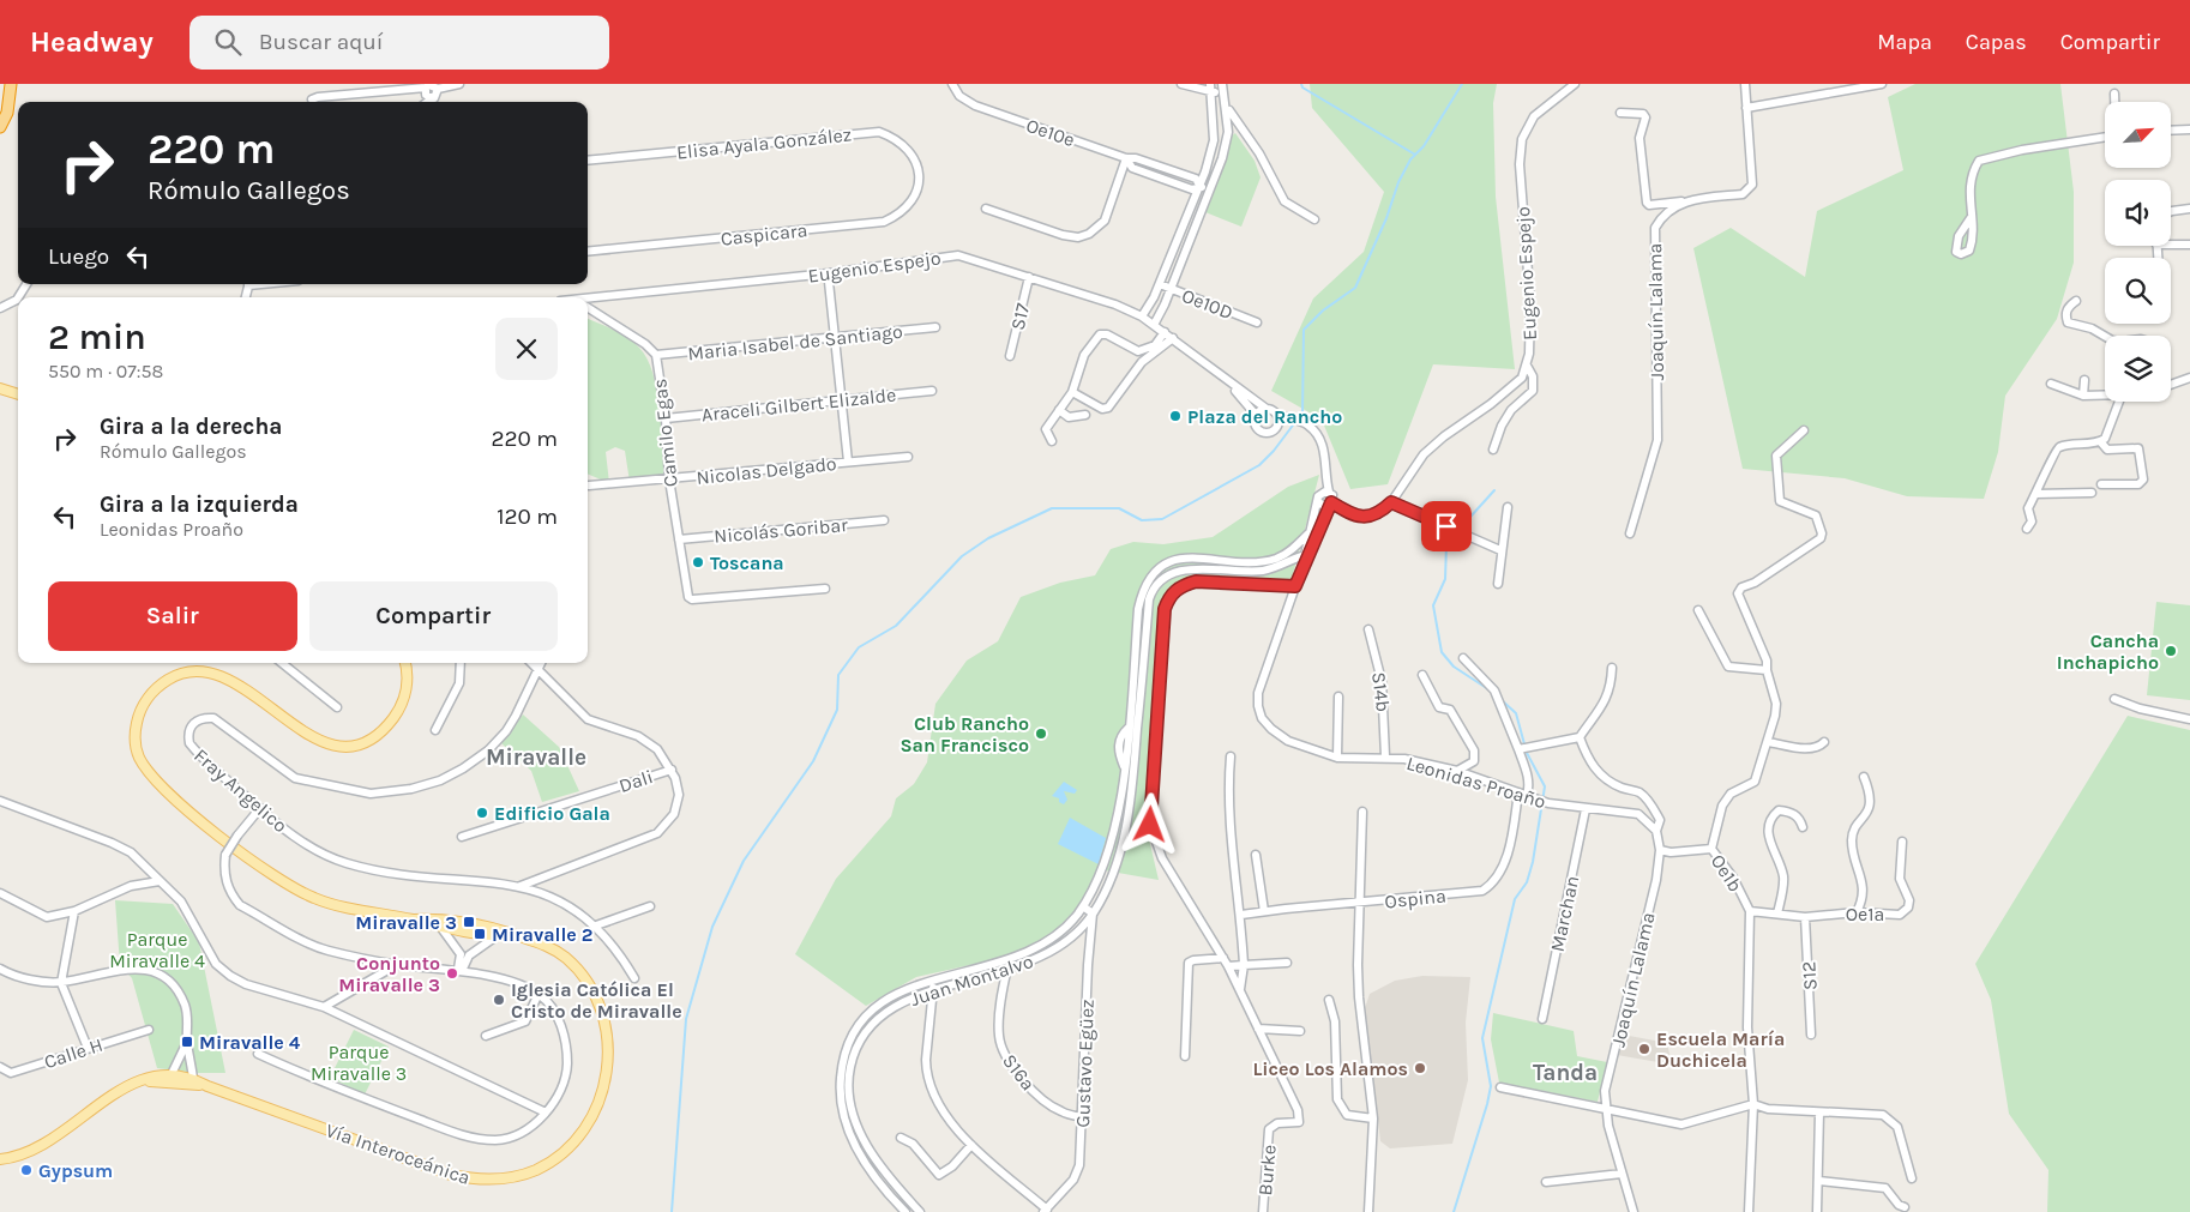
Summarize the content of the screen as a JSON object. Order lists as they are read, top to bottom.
{
  "streets": {
    "main road": ["Vía Interoceánica"],
    "street": [
      "Oe10e",
      "Elisa Ayala González",
      "Caspicara",
      "Eugenio Espejo",
      "Oe10D",
      "Joaquín Lalama",
      "S17",
      "Maria Isabel de Santiago",
      "Araceli Gilbert Elizalde",
      "Camilo Egas",
      "Nicolas Delgado",
      "Nicolás Goribar",
      "S14b",
      "Dali",
      "Leonidas Proaño",
      "Fray Angelico",
      "Oe1b",
      "Ospina",
      "Marchan",
      "Oe1a",
      "S12",
      "Juan Montalvo",
      "Calle H",
      "Gustavo Egüez",
      "S16a",
      "Burke"
    ]
  },
  "crossings": [
    ["Elisa Ayala González", "Caspicara"],
    ["Eugenio Espejo", "S17"],
    ["Eugenio Espejo", "Leonidas Proaño"],
    ["Joaquín Lalama", "Oe1b"],
    ["Maria Isabel de Santiago", "Camilo Egas"],
    ["Araceli Gilbert Elizalde", "Camilo Egas"],
    ["Camilo Egas", "Nicolas Delgado"],
    ["Camilo Egas", "Nicolás Goribar"],
    ["S14b", "Leonidas Proaño"],
    ["Leonidas Proaño", "Ospina"],
    ["Leonidas Proaño", "Marchan"],
    ["Oe1b", "Oe1a"],
    ["Oe1a", "S12"],
    ["Juan Montalvo", "Gustavo Egüez"],
    ["Juan Montalvo", "S16a"],
    ["Gustavo Egüez", "S16a"]
  ],
  "districts": ["Miravalle", "Tanda"],
  "parks": ["Parque Miravalle 4", "Parque Miravalle 3"],
  "places": {
    "other": [
      "Plaza del Rancho",
      "Toscana",
      "Cancha Inchapicho",
      "Club Rancho San Francisco",
      "Edificio Gala",
      "Conjunto Miravalle 3",
      "Iglesia Católica El Cristo de Miravalle",
      "Escuela María Duchicela",
      "Liceo Los Alamos",
      "Gypsum"
    ],
    "transit": ["Miravalle 3", "Miravalle 2", "Miravalle 4"]
  },
  "north": "top right",
  "page": {
    "header": "Headway",
    "search": "Buscar aquí",
    "nav": ["Mapa", "Capas", "Compartir"],
    "turn": ["220 m", "Rómulo Gallegos"],
    "then": "Luego",
    "heading": ["2 min", "550 m · 07:58"],
    "list": [
      {
        "name": "Gira a la derecha",
        "note": "Rómulo Gallegos",
        "value": "220 m"
      },
      {
        "name": "Gira a la izquierda",
        "note": "Leonidas Proaño",
        "value": "120 m"
      }
    ],
    "buttons": ["Salir", "Compartir"]
  }
}
